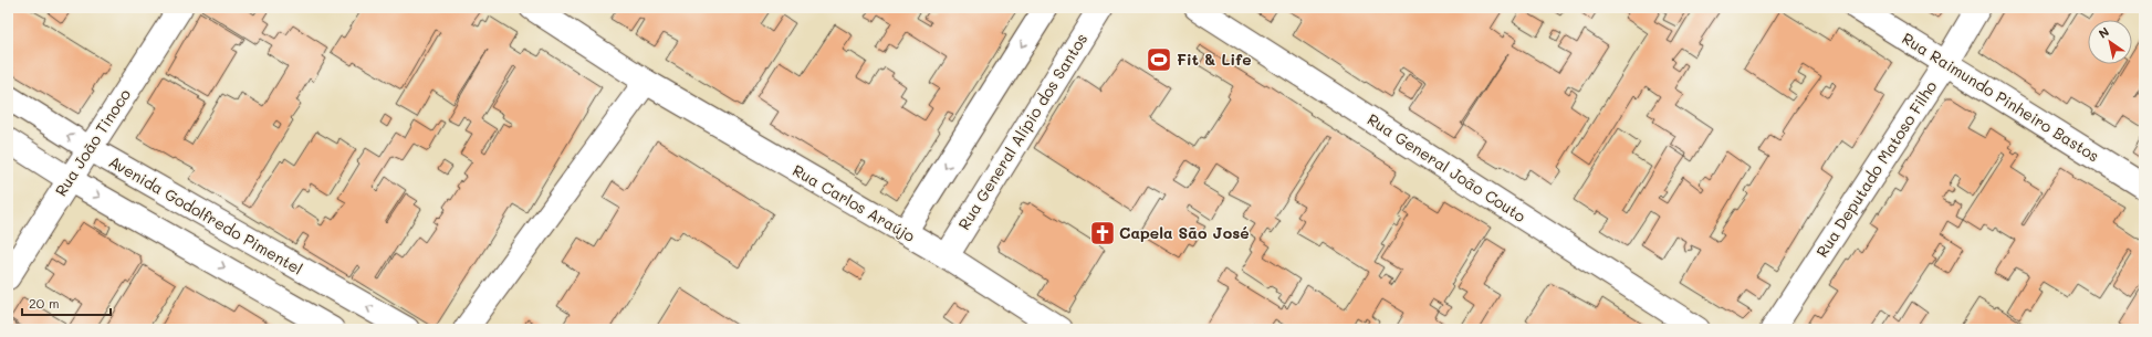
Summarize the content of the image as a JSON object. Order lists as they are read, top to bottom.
{
  "streets": {
    "street": [
      "Rua Raimundo Pinheiro Bastos",
      "Rua General Alípio dos Santos",
      "Rua João Tinoco",
      "Rua General João Couto",
      "Rua Deputado Matoso Filho",
      "Rua Carlos Araújo",
      "Avenida Godolfredo Pimentel"
    ]
  },
  "crossings": [
    ["Rua Raimundo Pinheiro Bastos", "Rua Deputado Matoso Filho"],
    ["Rua General Alípio dos Santos", "Rua Carlos Araújo"],
    ["Rua João Tinoco", "Avenida Godolfredo Pimentel"]
  ],
  "places": {
    "sports": ["Fit & Life"],
    "church": ["Capela São José"]
  },
  "scale_bar": "20 m",
  "north": "top left"
}
